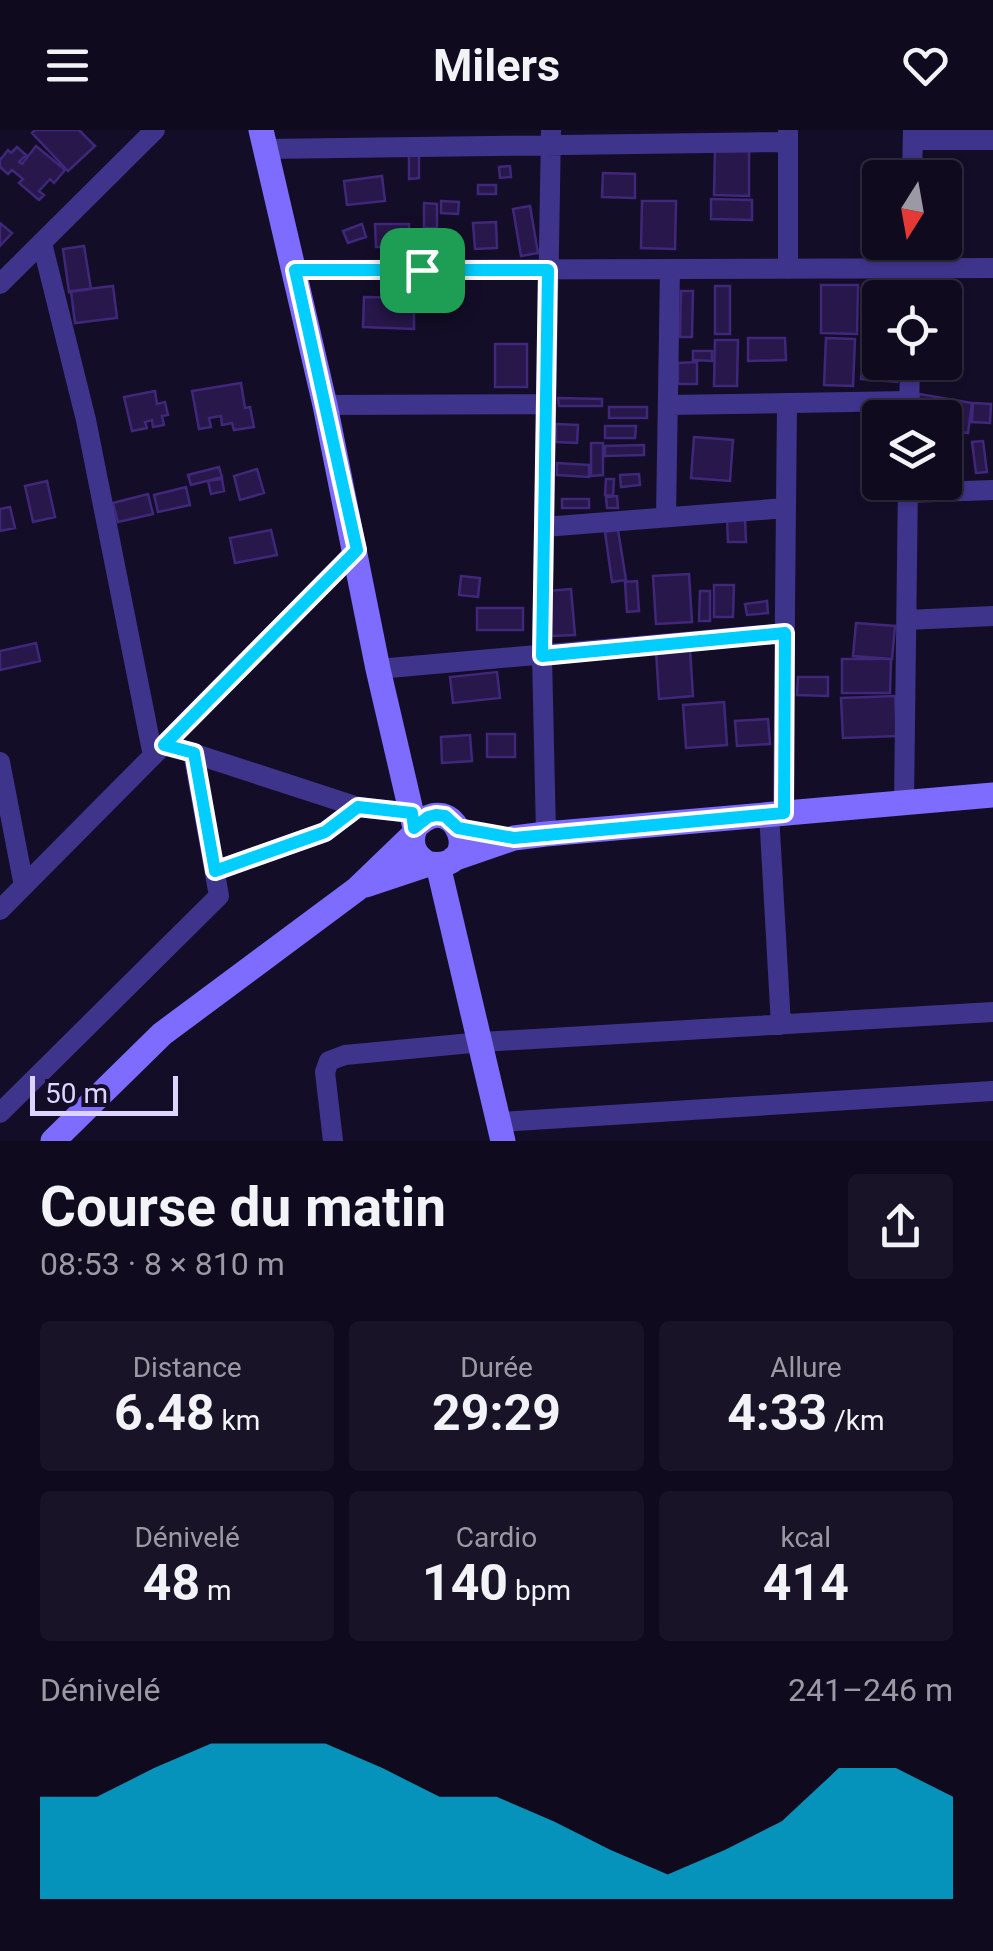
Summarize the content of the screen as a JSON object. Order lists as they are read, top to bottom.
{
  "scale_bar": "50 m",
  "north": "bottom",
  "page": {
    "header": "Milers",
    "scale": "50 m",
    "heading": ["Course du matin", "08:53 · 8 × 810 m"],
    "stats": [
      ["Distance", "6.48 km"],
      ["Durée", "29:29"],
      ["Allure", "4:33 /km"],
      ["Dénivelé", "48 m"],
      ["Cardio", "140 bpm"],
      ["kcal", "414"]
    ],
    "chart": ["Dénivelé", "241–246 m"]
  }
}
